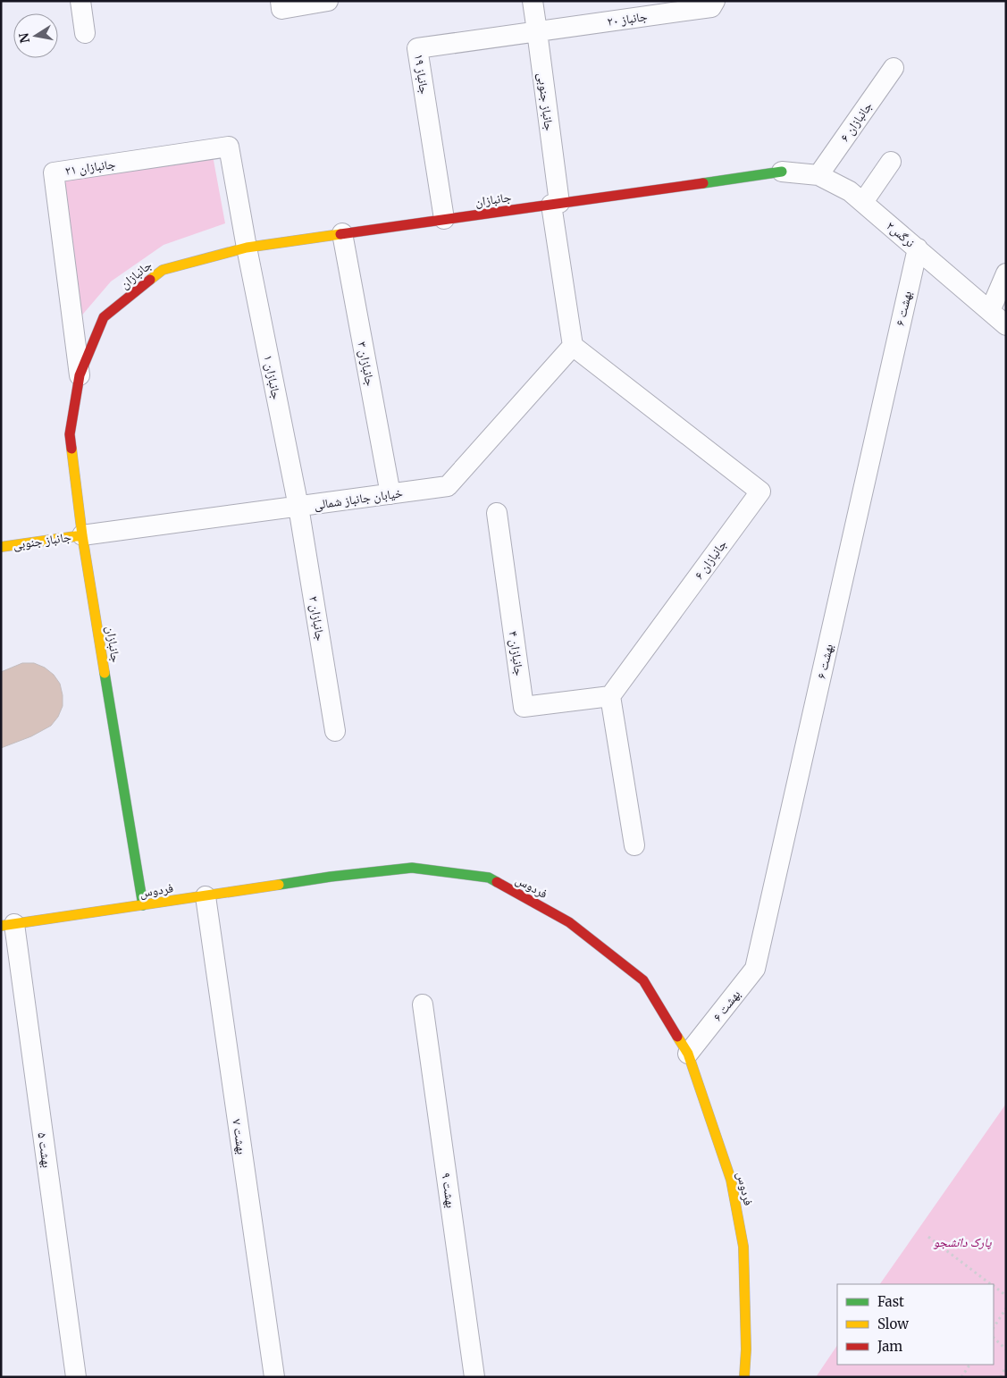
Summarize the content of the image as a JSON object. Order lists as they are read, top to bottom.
{
  "streets": {
    "street": [
      "جانباز ۲۰",
      "جانباز ۱۹",
      "جانباز جنوبی",
      "جانبازان ۶",
      "جانبازان ۲۱",
      "جانبازان",
      "نرگس۲",
      "بهشت ۶",
      "جانبازان ۳",
      "جانبازان ۱",
      "خیابان جانباز شمالی",
      "جانبازان ۲",
      "جانبازان ۴",
      "فردوس",
      "بهشت ۷",
      "بهشت ۵",
      "بهشت ۹"
    ]
  },
  "crossings": [
    ["جانباز ۲۰", "جانباز ۱۹"],
    ["جانباز ۲۰", "جانباز جنوبی"],
    ["جانباز ۱۹", "جانباز جنوبی"],
    ["جانباز ۱۹", "جانبازان"],
    ["جانباز جنوبی", "جانبازان ۶"],
    ["جانباز جنوبی", "جانبازان"],
    ["جانباز جنوبی", "خیابان جانباز شمالی"],
    ["جانبازان ۶", "نرگس۲"],
    ["جانبازان ۶", "خیابان جانباز شمالی"],
    ["جانبازان ۶", "جانبازان ۴"],
    ["جانبازان ۲۱", "جانبازان"],
    ["جانبازان ۲۱", "جانبازان ۱"],
    ["جانبازان", "نرگس۲"],
    ["جانبازان", "جانبازان ۳"],
    ["جانبازان", "جانبازان ۱"],
    ["جانبازان", "خیابان جانباز شمالی"],
    ["جانبازان", "فردوس"],
    ["نرگس۲", "بهشت ۶"],
    ["بهشت ۶", "فردوس"],
    ["جانبازان ۳", "خیابان جانباز شمالی"],
    ["جانبازان ۱", "خیابان جانباز شمالی"],
    ["جانبازان ۱", "جانبازان ۲"],
    ["خیابان جانباز شمالی", "جانبازان ۲"],
    ["فردوس", "بهشت ۷"],
    ["فردوس", "بهشت ۵"]
  ],
  "parks": ["پارک دانشجو"],
  "legend": ["Fast", "Slow", "Jam"],
  "north": "left"
}
